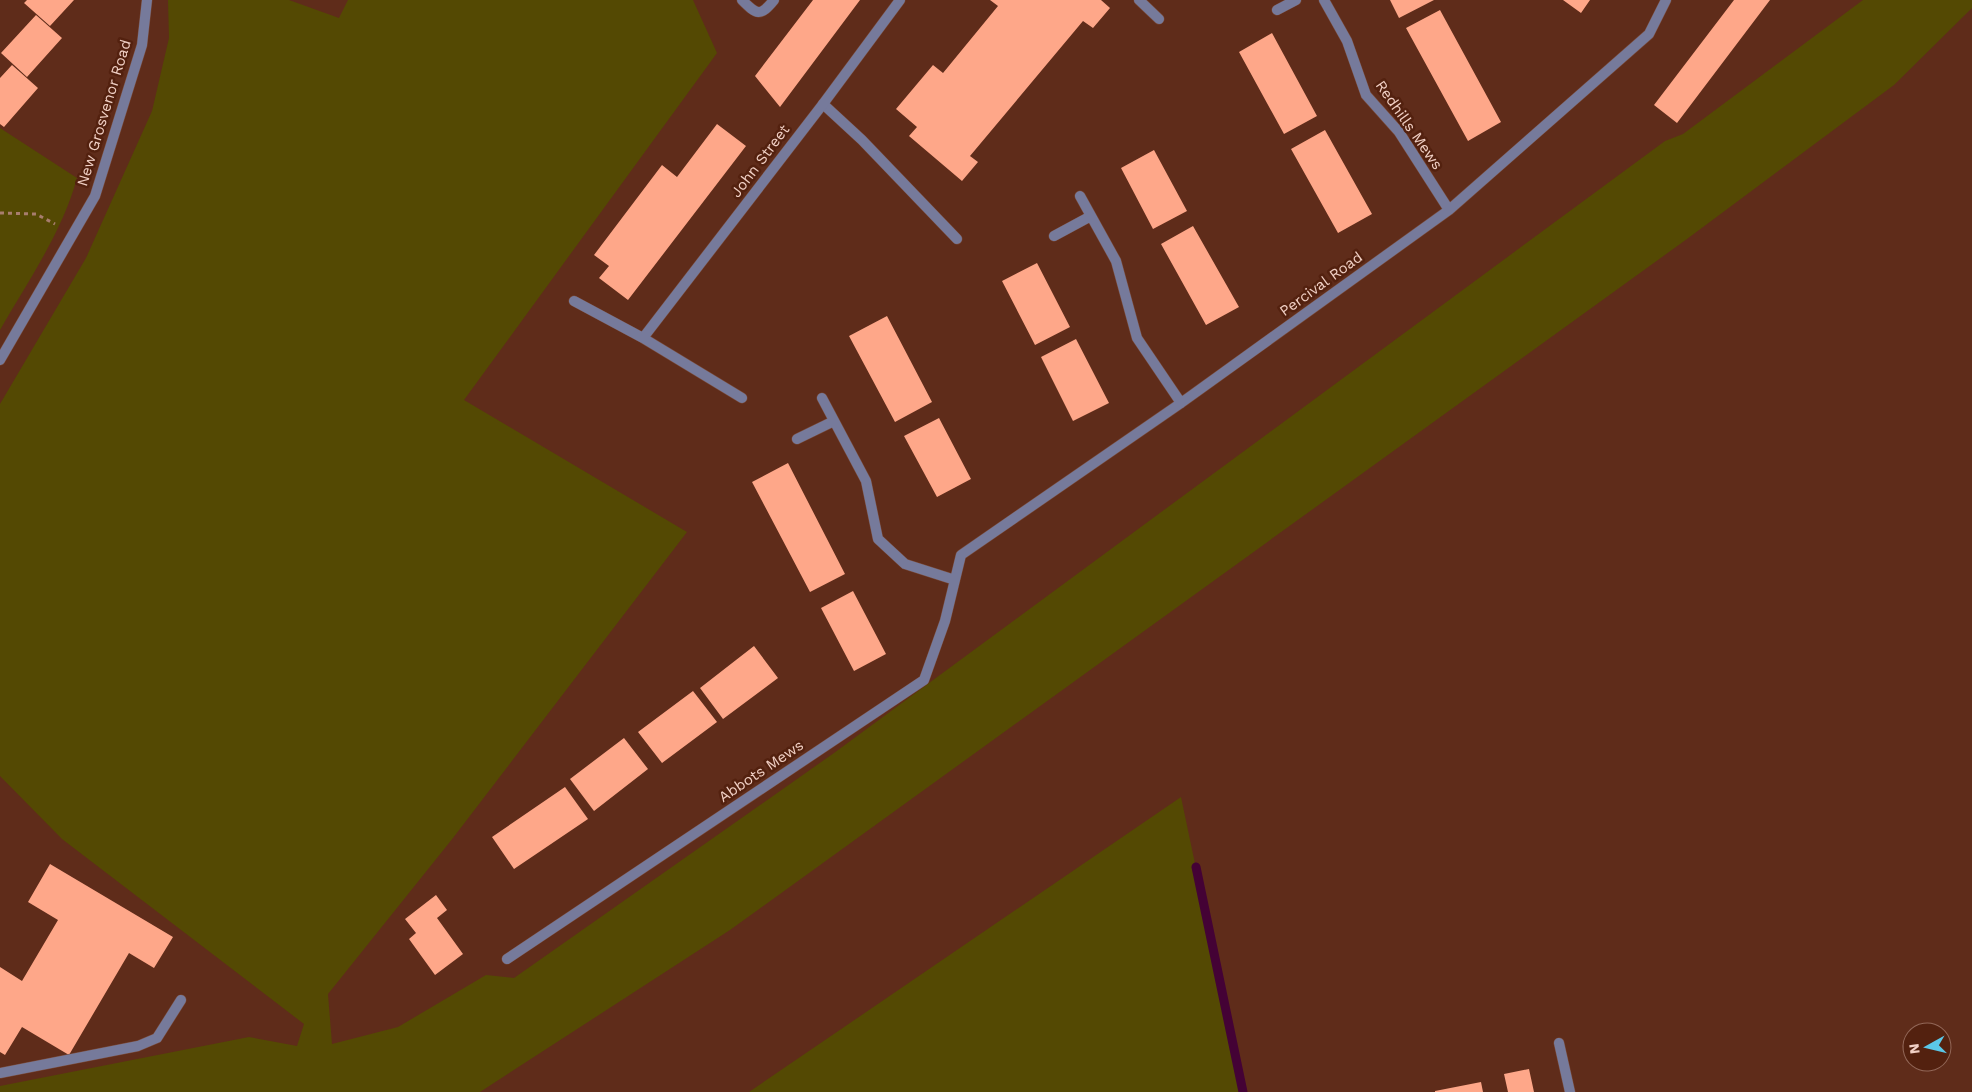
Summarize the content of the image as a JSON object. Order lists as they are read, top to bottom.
{
  "streets": {
    "street": [
      "New Grosvenor Road",
      "Redhills Mews",
      "John Street",
      "Percival Road",
      "Abbots Mews"
    ]
  },
  "crossings": [
    ["Redhills Mews", "Percival Road"],
    ["Percival Road", "Abbots Mews"]
  ],
  "north": "left"
}
